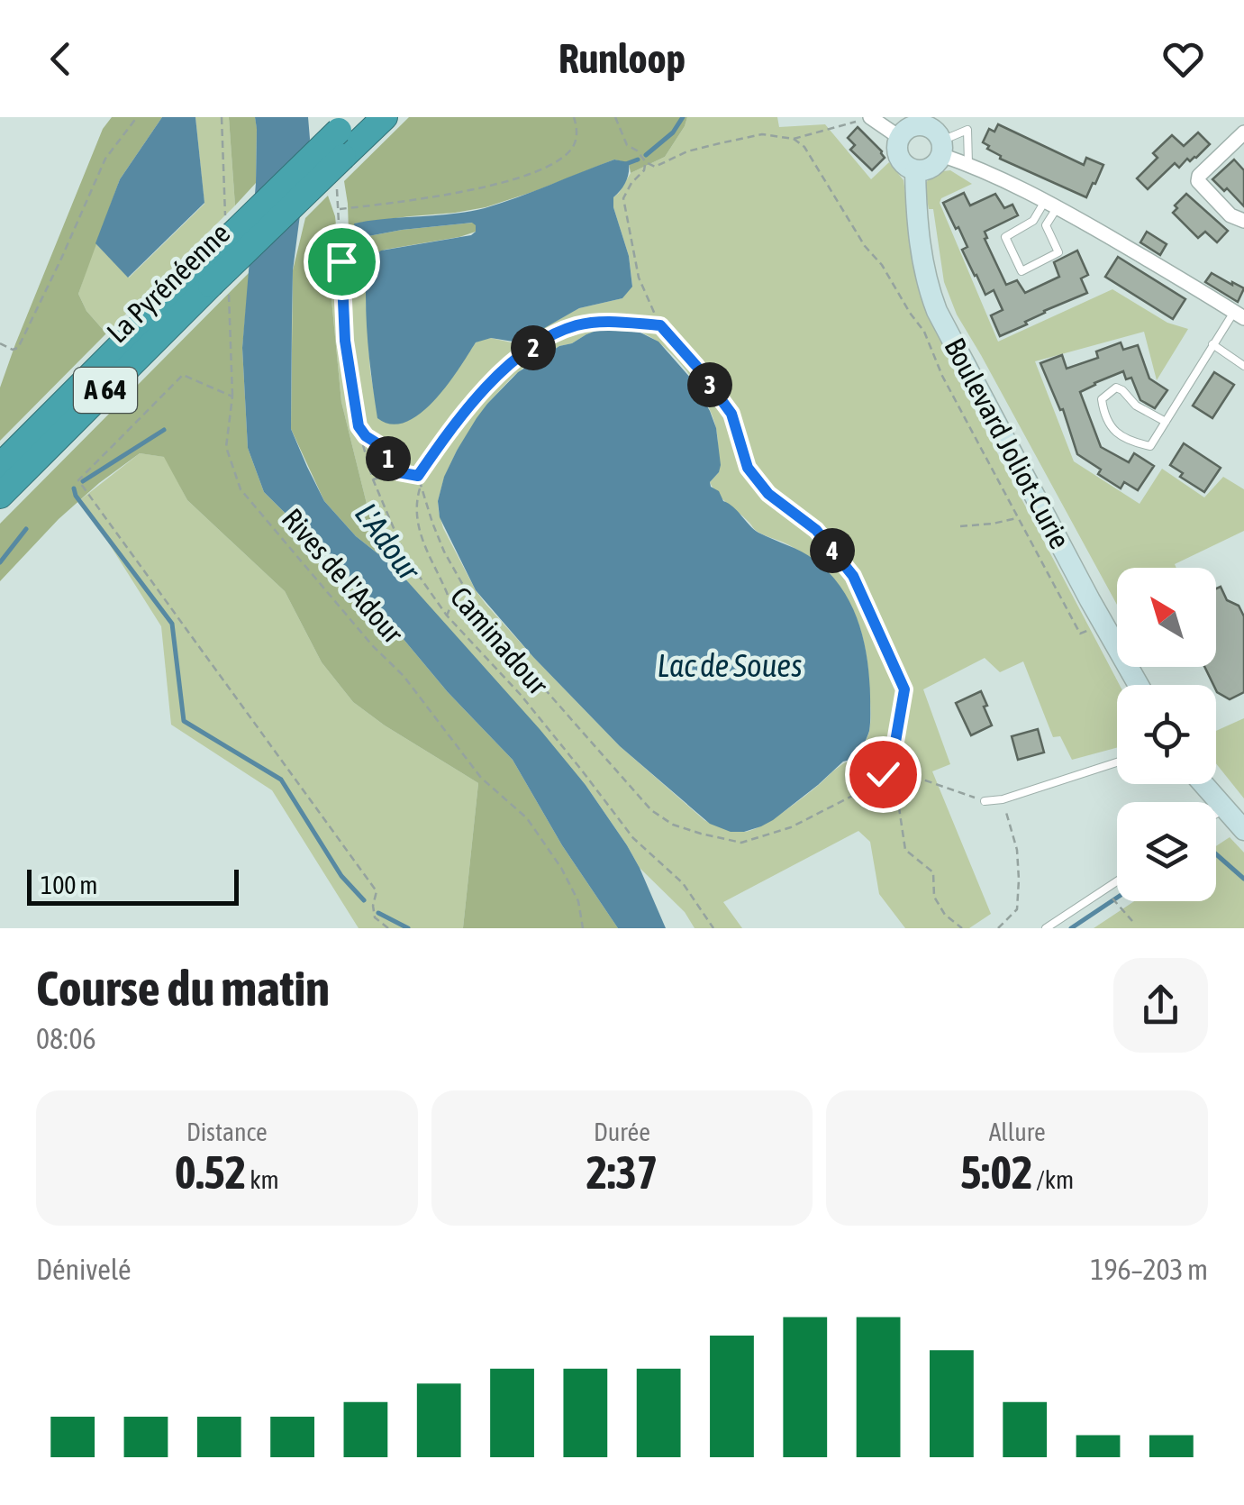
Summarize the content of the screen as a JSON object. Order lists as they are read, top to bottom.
{
  "streets": {
    "highway": ["La Pyrénéenne", "A 64"],
    "main road": ["Boulevard Joliot-Curie"],
    "path": ["Rives de l'Adour", "Caminadour"]
  },
  "water": ["L'Adour", "Lac de Soues"],
  "scale_bar": "100 m",
  "north": "top left",
  "page": {
    "header": "Runloop",
    "pins": [
      "2",
      "3",
      "1",
      "4"
    ],
    "scale": "100 m",
    "heading": ["Course du matin", "08:06"],
    "stats": [
      ["Distance", "0.52 km"],
      ["Durée", "2:37"],
      ["Allure", "5:02 /km"]
    ],
    "chart": ["Dénivelé", "196–203 m"]
  }
}
